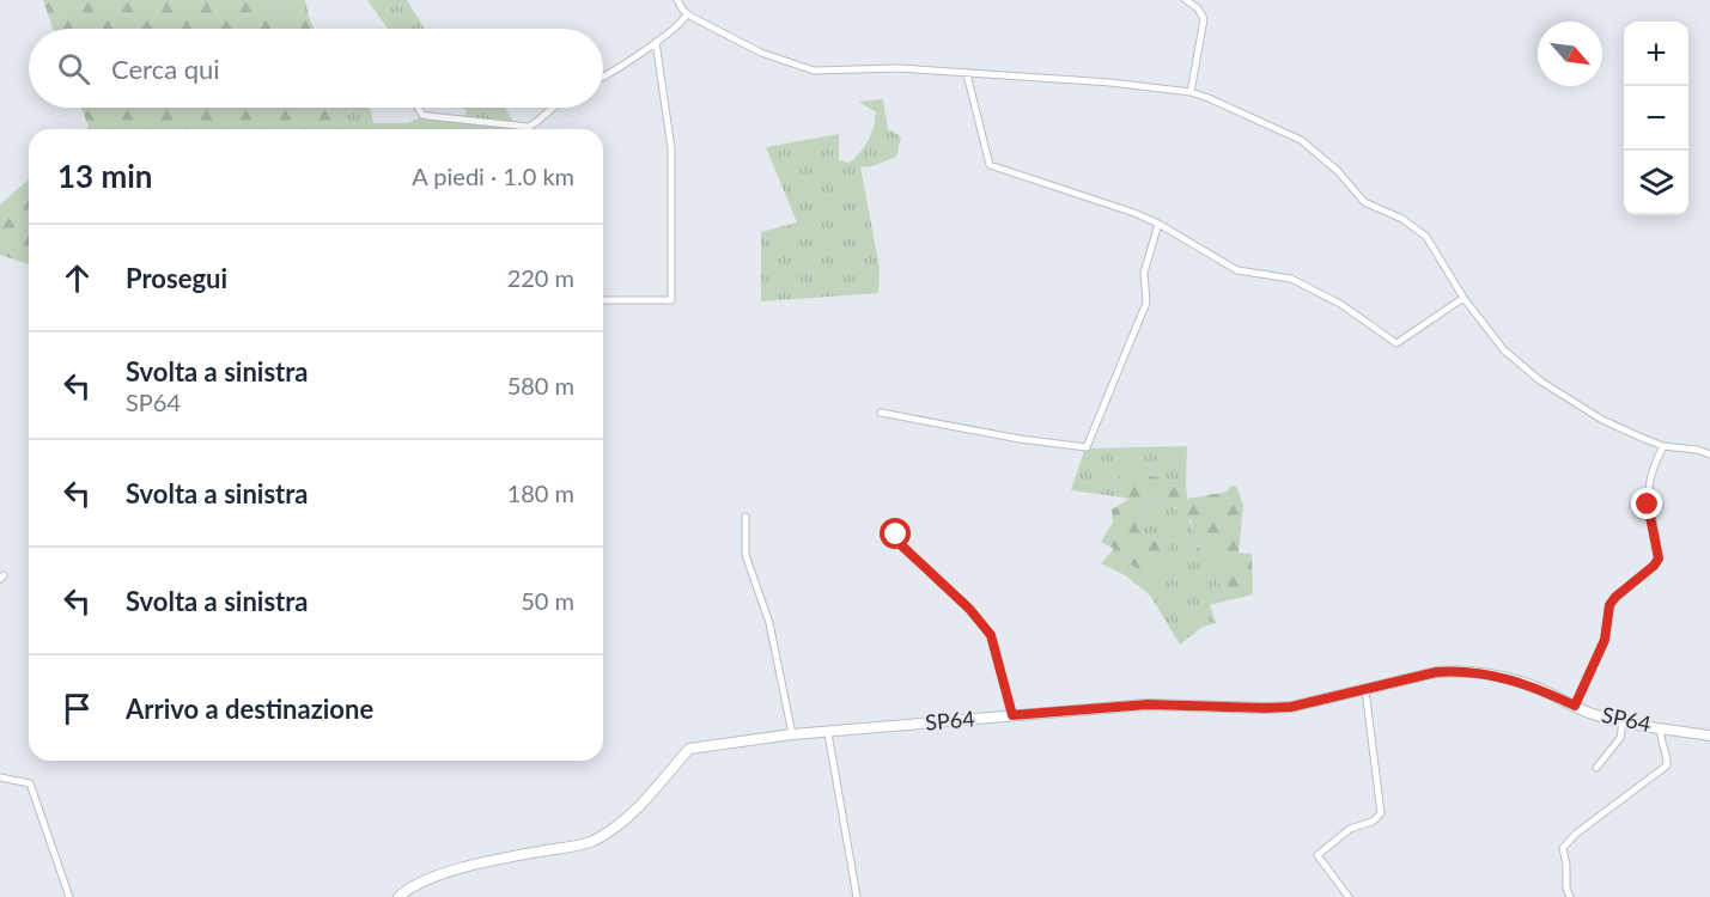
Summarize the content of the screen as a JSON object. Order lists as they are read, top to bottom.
{
  "streets": {
    "street": ["SP64"]
  },
  "north": "bottom right",
  "page": {
    "map_buttons": ["+", "−"],
    "search": "Cerca qui",
    "heading": ["13 min", "A piedi · 1.0 km"],
    "list": [
      ["Prosegui", "220 m"],
      ["Svolta a sinistra", "SP64", "580 m"],
      ["Svolta a sinistra", "180 m"],
      ["Svolta a sinistra", "50 m"],
      "Arrivo a destinazione"
    ]
  }
}
